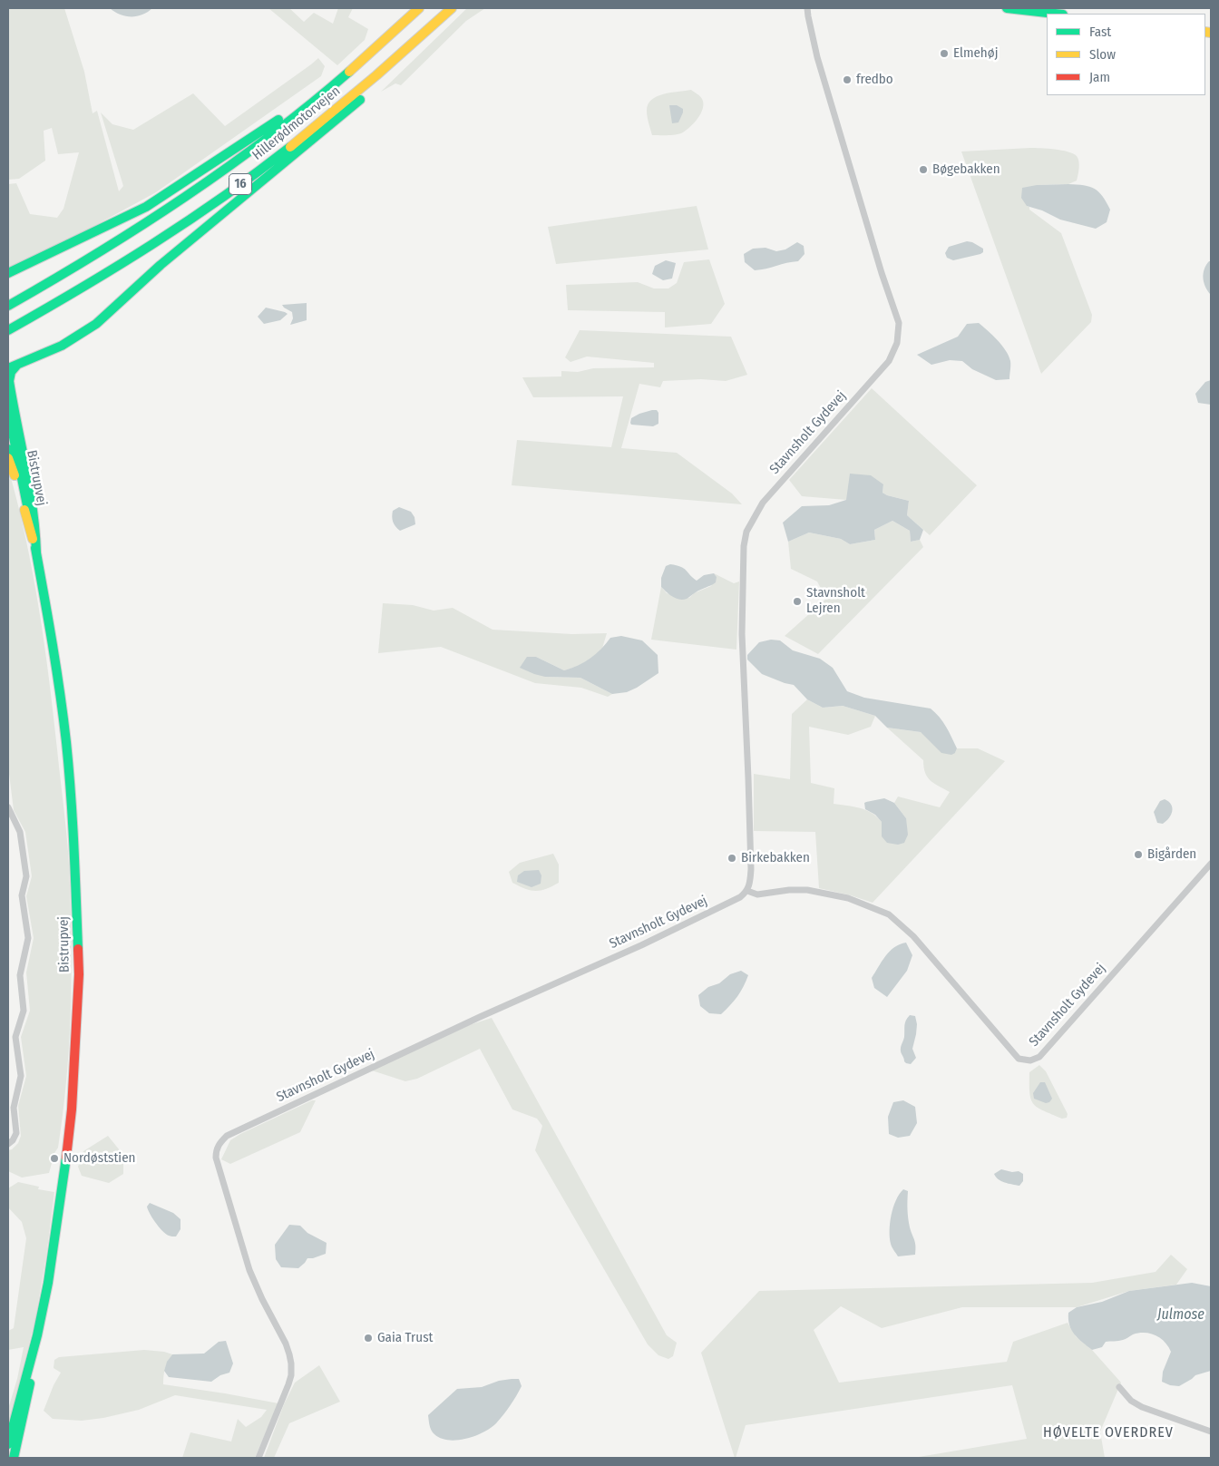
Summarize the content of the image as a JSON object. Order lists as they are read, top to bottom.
{
  "streets": {
    "main road": ["Hillerødmotorvejen", "16", "Bistrupvej"],
    "street": ["Stavnsholt Gydevej"]
  },
  "districts": ["HØVELTE OVERDREV"],
  "water": ["Julmose"],
  "places": [
    "Elmehøj",
    "fredbo",
    "Bøgebakken",
    "Stavnsholt Lejren",
    "Bigården",
    "Birkebakken",
    "Nordøststien",
    "Gaia Trust"
  ],
  "legend": ["Fast", "Slow", "Jam"]
}
